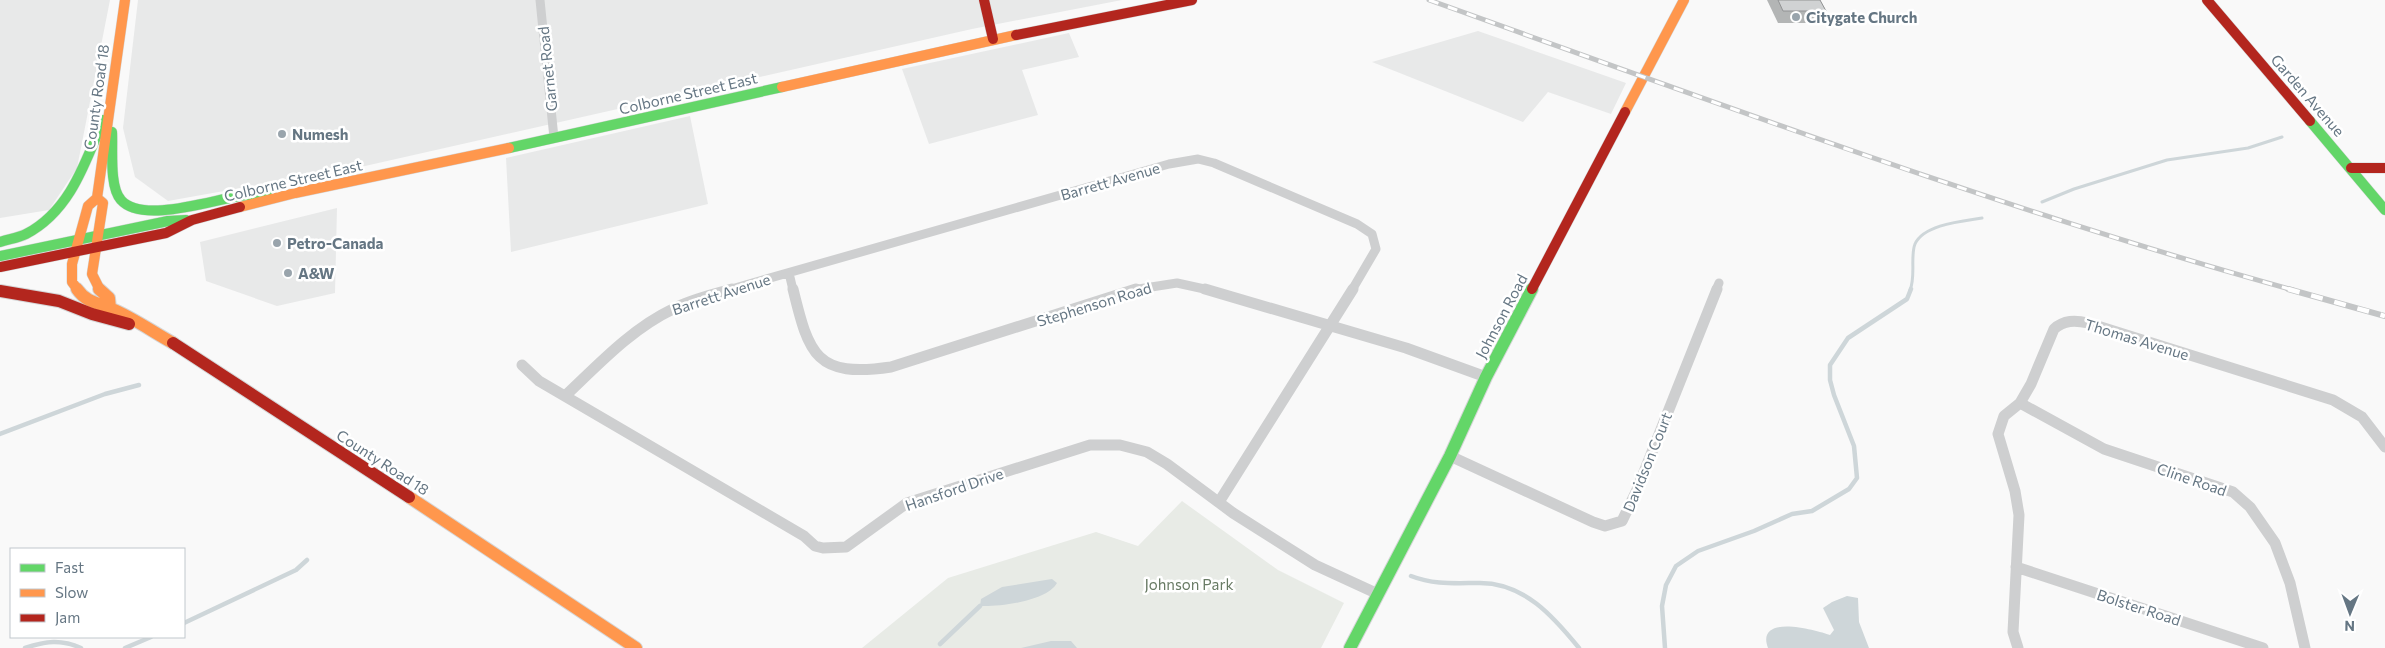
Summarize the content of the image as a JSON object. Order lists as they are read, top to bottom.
{
  "streets": {
    "main road": [
      "Colborne Street East",
      "Garden Avenue",
      "County Road 18",
      "Johnson Road"
    ],
    "street": [
      "Garnet Road",
      "Barrett Avenue",
      "Stephenson Road",
      "Thomas Avenue",
      "Davidson Court",
      "Cline Road",
      "Hansford Drive",
      "Bolster Road"
    ]
  },
  "crossings": [
    ["Garnet Road", "Colborne Street East"],
    ["Colborne Street East", "County Road 18"],
    ["Barrett Avenue", "Stephenson Road"],
    ["Barrett Avenue", "Hansford Drive"],
    ["Stephenson Road", "Johnson Road"],
    ["Johnson Road", "Davidson Court"],
    ["Johnson Road", "Hansford Drive"],
    ["Thomas Avenue", "Cline Road"],
    ["Thomas Avenue", "Bolster Road"]
  ],
  "parks": ["Johnson Park"],
  "places": [
    "Citygate Church",
    "Numesh",
    "Petro-Canada",
    "A&W"
  ],
  "legend": ["Fast", "Slow", "Jam"],
  "north": "bottom"
}
